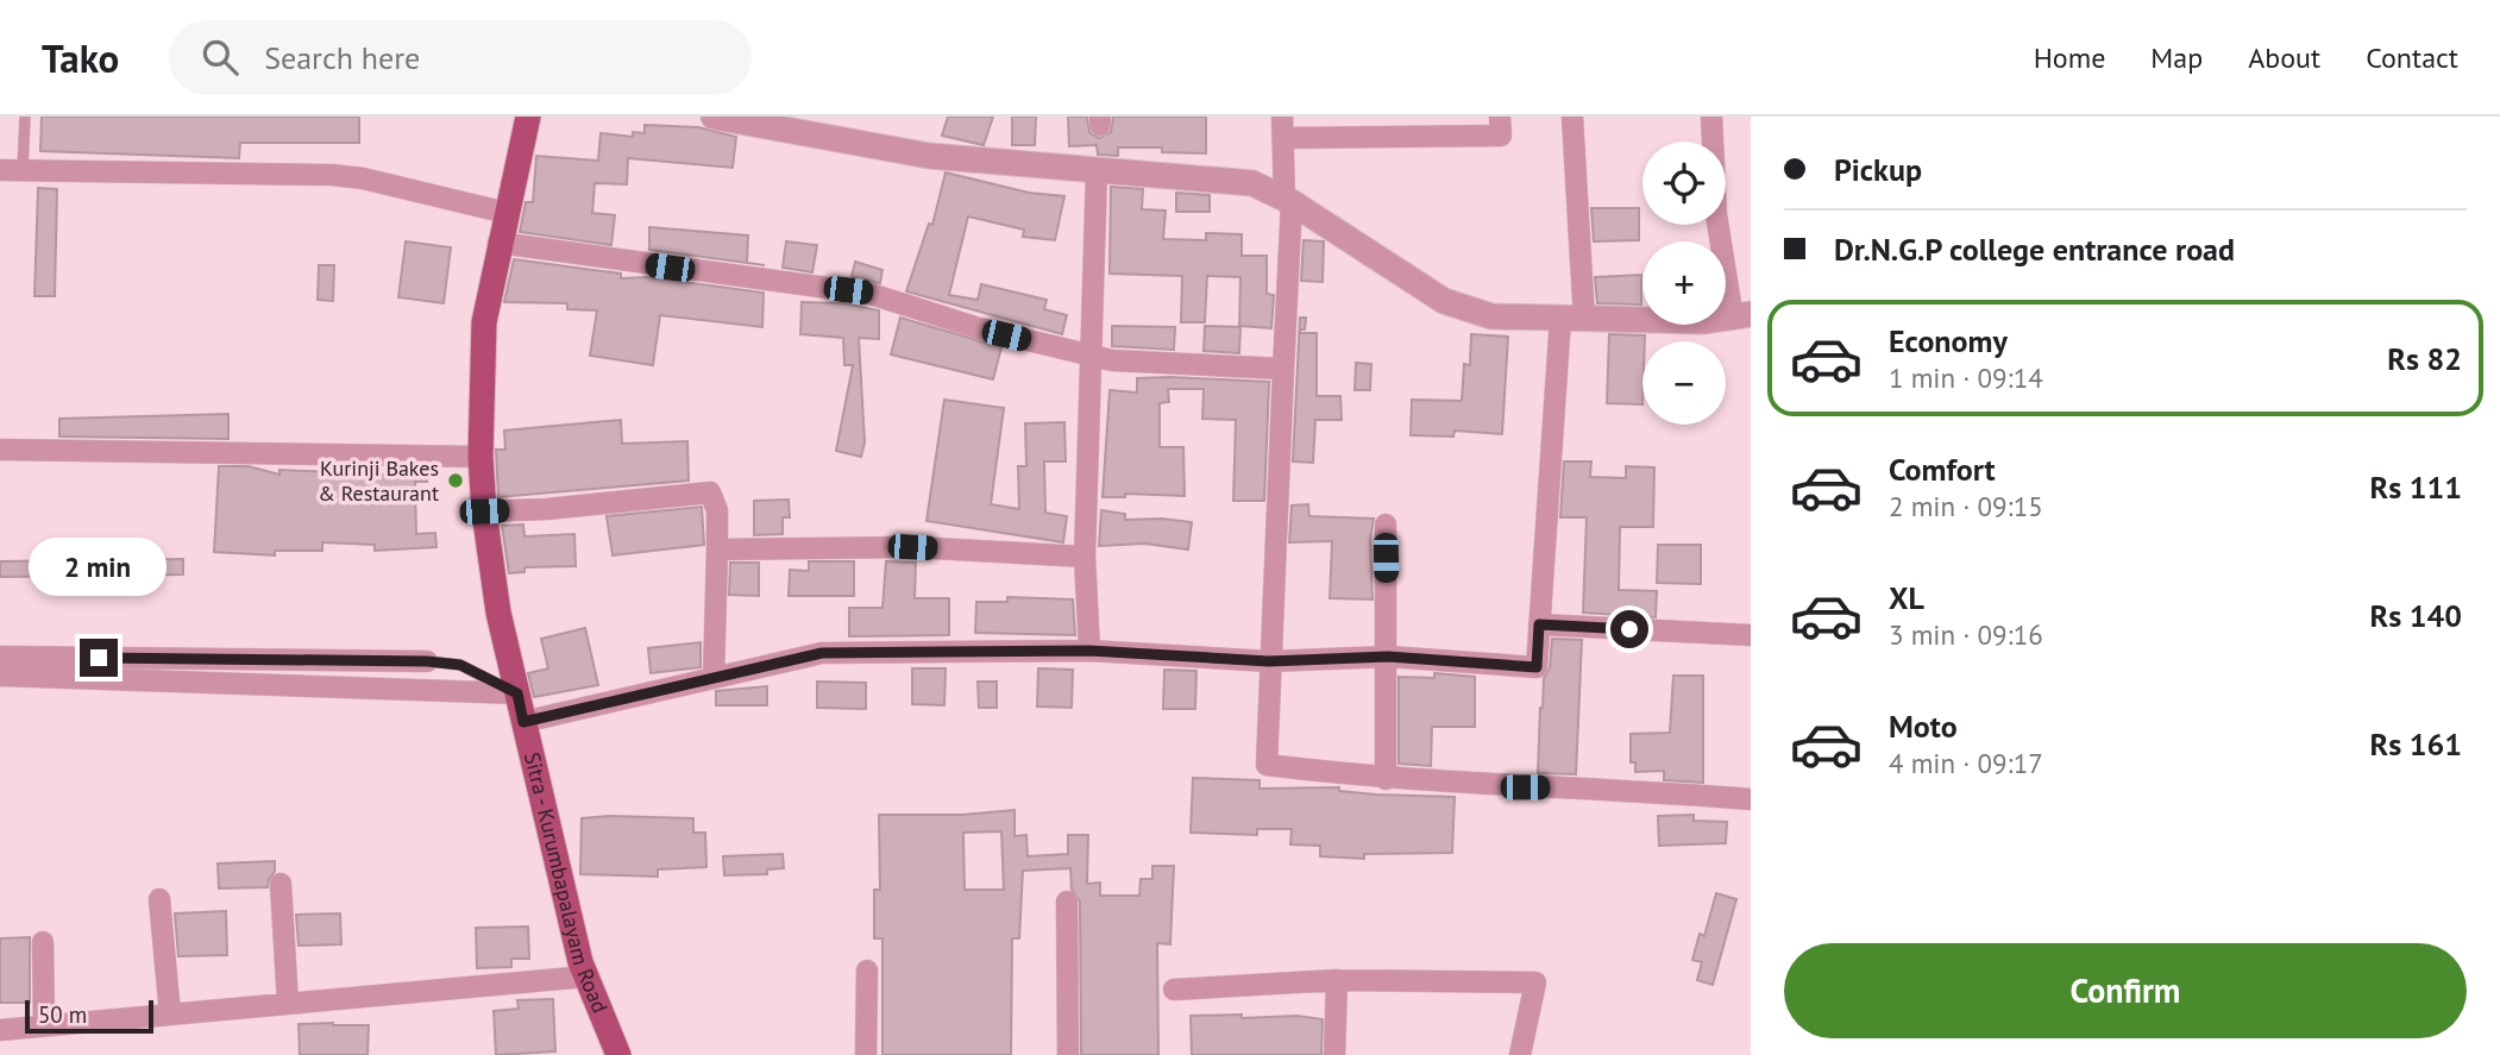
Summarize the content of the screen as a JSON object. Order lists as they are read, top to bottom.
{
  "streets": {
    "main road": ["Sitra - Kurumbapalayam Road"]
  },
  "places": ["Kurinji Bakes & Restaurant"],
  "scale_bar": "50 m",
  "page": {
    "header": "Tako",
    "search": "Search here",
    "nav": [
      "Home",
      "Map",
      "About",
      "Contact"
    ],
    "banner": ["Pickup", "Dr.N.G.P college entrance road"],
    "map_buttons": ["+", "−"],
    "list": [
      {
        "name": "Economy",
        "note": "1 min · 09:14",
        "value": "Rs 82"
      },
      {
        "name": "Comfort",
        "note": "2 min · 09:15",
        "value": "Rs 111"
      },
      {
        "name": "XL",
        "note": "3 min · 09:16",
        "value": "Rs 140"
      },
      {
        "name": "Moto",
        "note": "4 min · 09:17",
        "value": "Rs 161"
      }
    ],
    "bubble": "2 min",
    "buttons": "Confirm",
    "scale": "50 m"
  }
}
